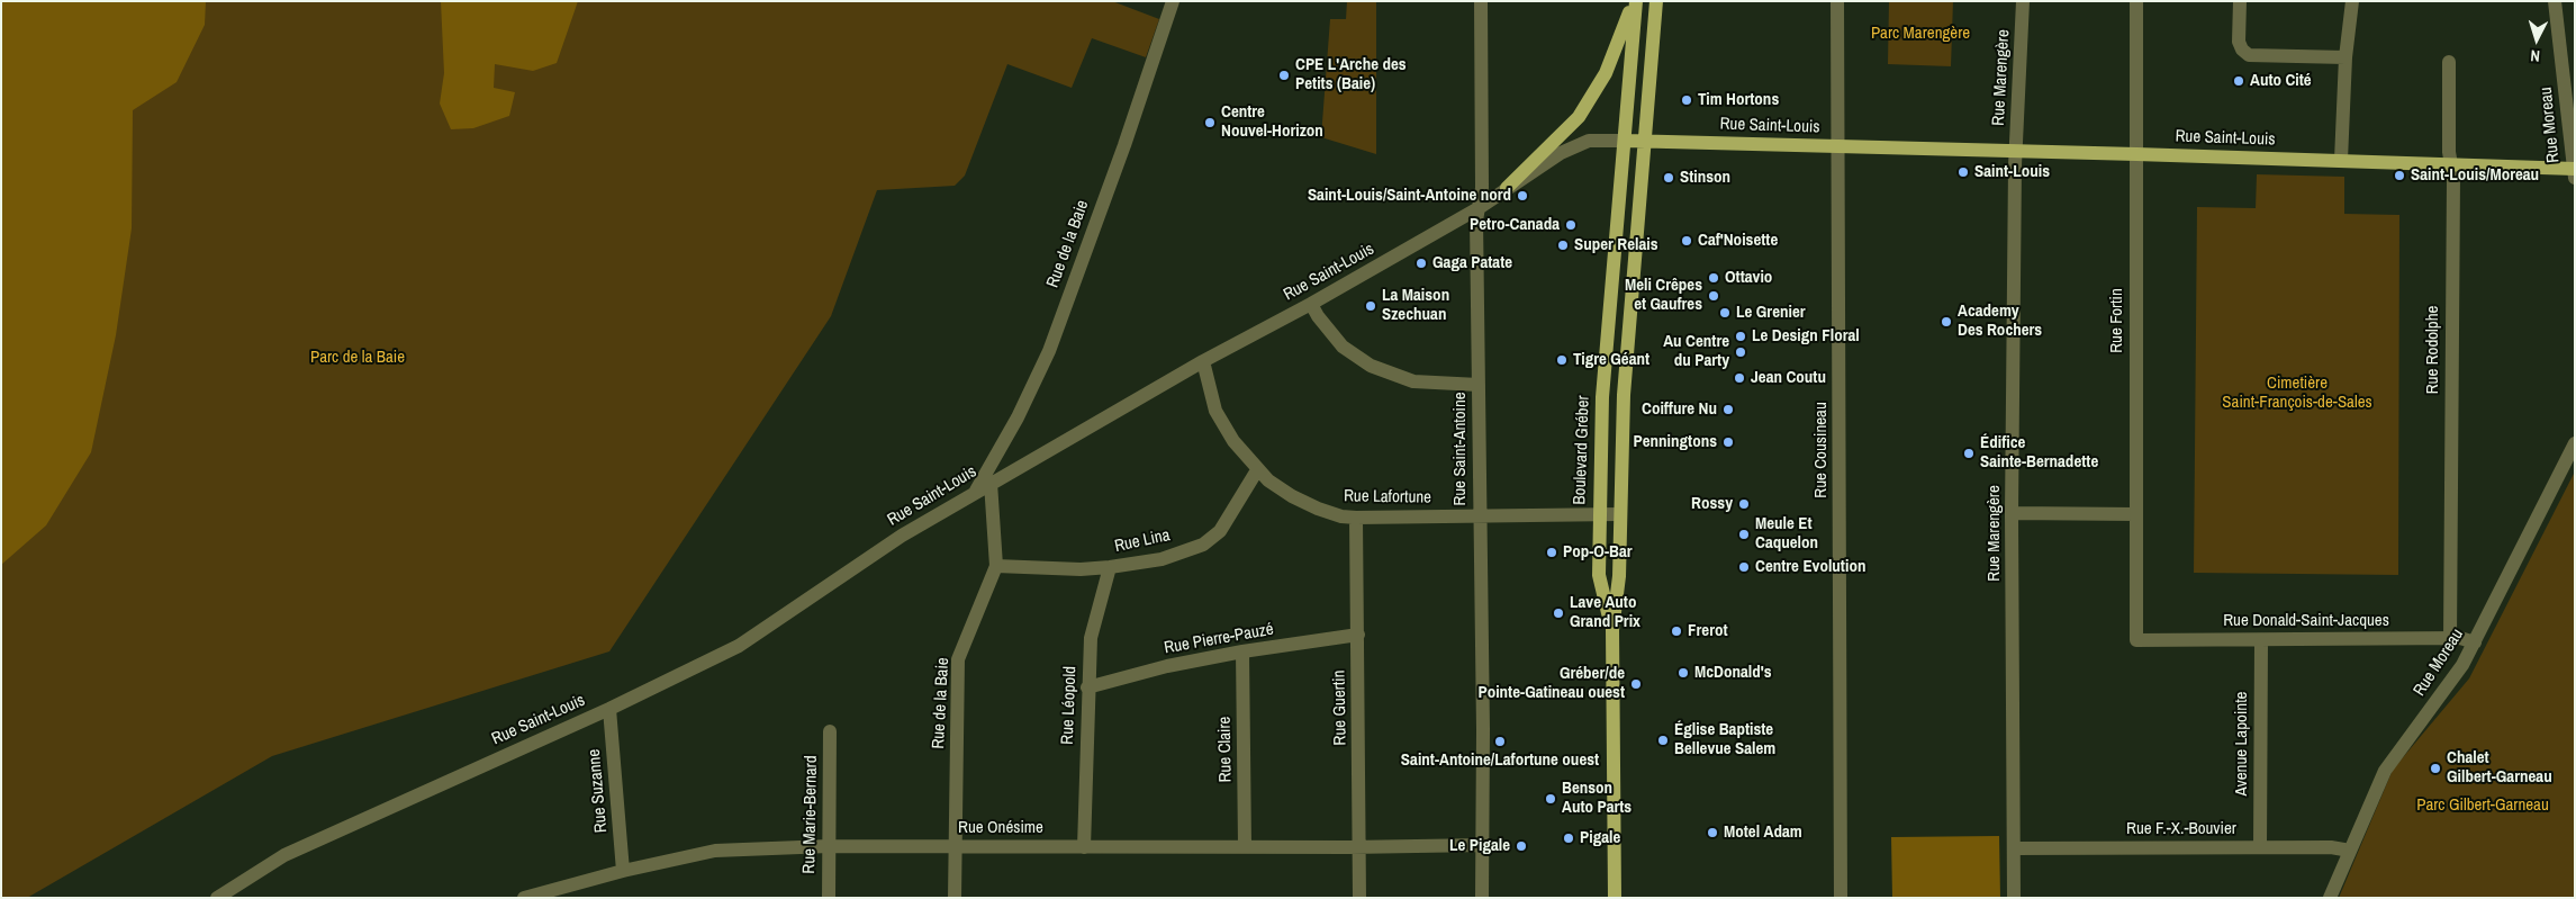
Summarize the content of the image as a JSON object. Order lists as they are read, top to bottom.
{
  "streets": {
    "main road": ["Rue Saint-Louis", "Boulevard Gréber"],
    "street": [
      "Rue Marengère",
      "Rue Moreau",
      "Rue de la Baie",
      "Rue Fortin",
      "Rue Rodolphe",
      "Rue Saint-Antoine",
      "Rue Cousineau",
      "Rue Lafortune",
      "Rue Lina",
      "Rue Donald-Saint-Jacques",
      "Rue Pierre-Pauzé",
      "Rue Léopold",
      "Rue Guertin",
      "Avenue Lapointe",
      "Rue Claire",
      "Rue Suzanne",
      "Rue Marie-Bernard",
      "Rue Onésime",
      "Rue F.-X.-Bouvier"
    ]
  },
  "crossings": [
    ["Rue Marengère", "Rue Saint-Louis"],
    ["Rue Marengère", "Rue F.-X.-Bouvier"],
    ["Rue Moreau", "Rue Saint-Louis"],
    ["Rue Moreau", "Rue Donald-Saint-Jacques"],
    ["Rue Moreau", "Rue F.-X.-Bouvier"],
    ["Rue Saint-Louis", "Rue de la Baie"],
    ["Rue Saint-Louis", "Rue Fortin"],
    ["Rue Saint-Louis", "Rue Rodolphe"],
    ["Rue Saint-Louis", "Rue Saint-Antoine"],
    ["Rue Saint-Louis", "Boulevard Gréber"],
    ["Rue Saint-Louis", "Rue Cousineau"],
    ["Rue Saint-Louis", "Rue Lafortune"],
    ["Rue Saint-Louis", "Rue Suzanne"],
    ["Rue de la Baie", "Rue Lina"],
    ["Rue de la Baie", "Rue Onésime"],
    ["Rue Fortin", "Rue Donald-Saint-Jacques"],
    ["Rue Rodolphe", "Rue Donald-Saint-Jacques"],
    ["Rue Saint-Antoine", "Rue Lafortune"],
    ["Rue Saint-Antoine", "Rue Onésime"],
    ["Boulevard Gréber", "Rue Lafortune"],
    ["Rue Lafortune", "Rue Lina"],
    ["Rue Lafortune", "Rue Guertin"],
    ["Rue Lina", "Rue Léopold"],
    ["Rue Donald-Saint-Jacques", "Avenue Lapointe"],
    ["Rue Pierre-Pauzé", "Rue Léopold"],
    ["Rue Pierre-Pauzé", "Rue Guertin"],
    ["Rue Pierre-Pauzé", "Rue Claire"],
    ["Rue Léopold", "Rue Onésime"],
    ["Rue Guertin", "Rue Onésime"],
    ["Avenue Lapointe", "Rue F.-X.-Bouvier"],
    ["Rue Claire", "Rue Onésime"],
    ["Rue Suzanne", "Rue Onésime"],
    ["Rue Marie-Bernard", "Rue Onésime"]
  ],
  "parks": [
    "Parc Marengère",
    "Parc de la Baie",
    "Cimetière Saint-François-de-Sales",
    "Parc Gilbert-Garneau"
  ],
  "places": [
    "CPE L'Arche des Petits (Baie)",
    "Auto Cité",
    "Tim Hortons",
    "Centre Nouvel-Horizon",
    "Saint-Louis",
    "Saint-Louis/Moreau",
    "Stinson",
    "Saint-Louis/Saint-Antoine nord",
    "Petro-Canada",
    "Caf'Noisette",
    "Super Relais",
    "Gaga Patate",
    "Ottavio",
    "Meli Crêpes et Gaufres",
    "La Maison Szechuan",
    "Le Grenier",
    "Academy Des Rochers",
    "Le Design Floral",
    "Au Centre du Party",
    "Tigre Géant",
    "Jean Coutu",
    "Coiffure Nu",
    "Penningtons",
    "Édifice Sainte-Bernadette",
    "Rossy",
    "Meule Et Caquelon",
    "Pop-O-Bar",
    "Centre Evolution",
    "Lave Auto Grand Prix",
    "Frerot",
    "McDonald's",
    "Gréber/de Pointe-Gatineau ouest",
    "Église Baptiste Bellevue Salem",
    "Saint-Antoine/Lafortune ouest",
    "Chalet Gilbert-Garneau",
    "Benson Auto Parts",
    "Motel Adam",
    "Pigale",
    "Le Pigale"
  ],
  "north": "bottom"
}
